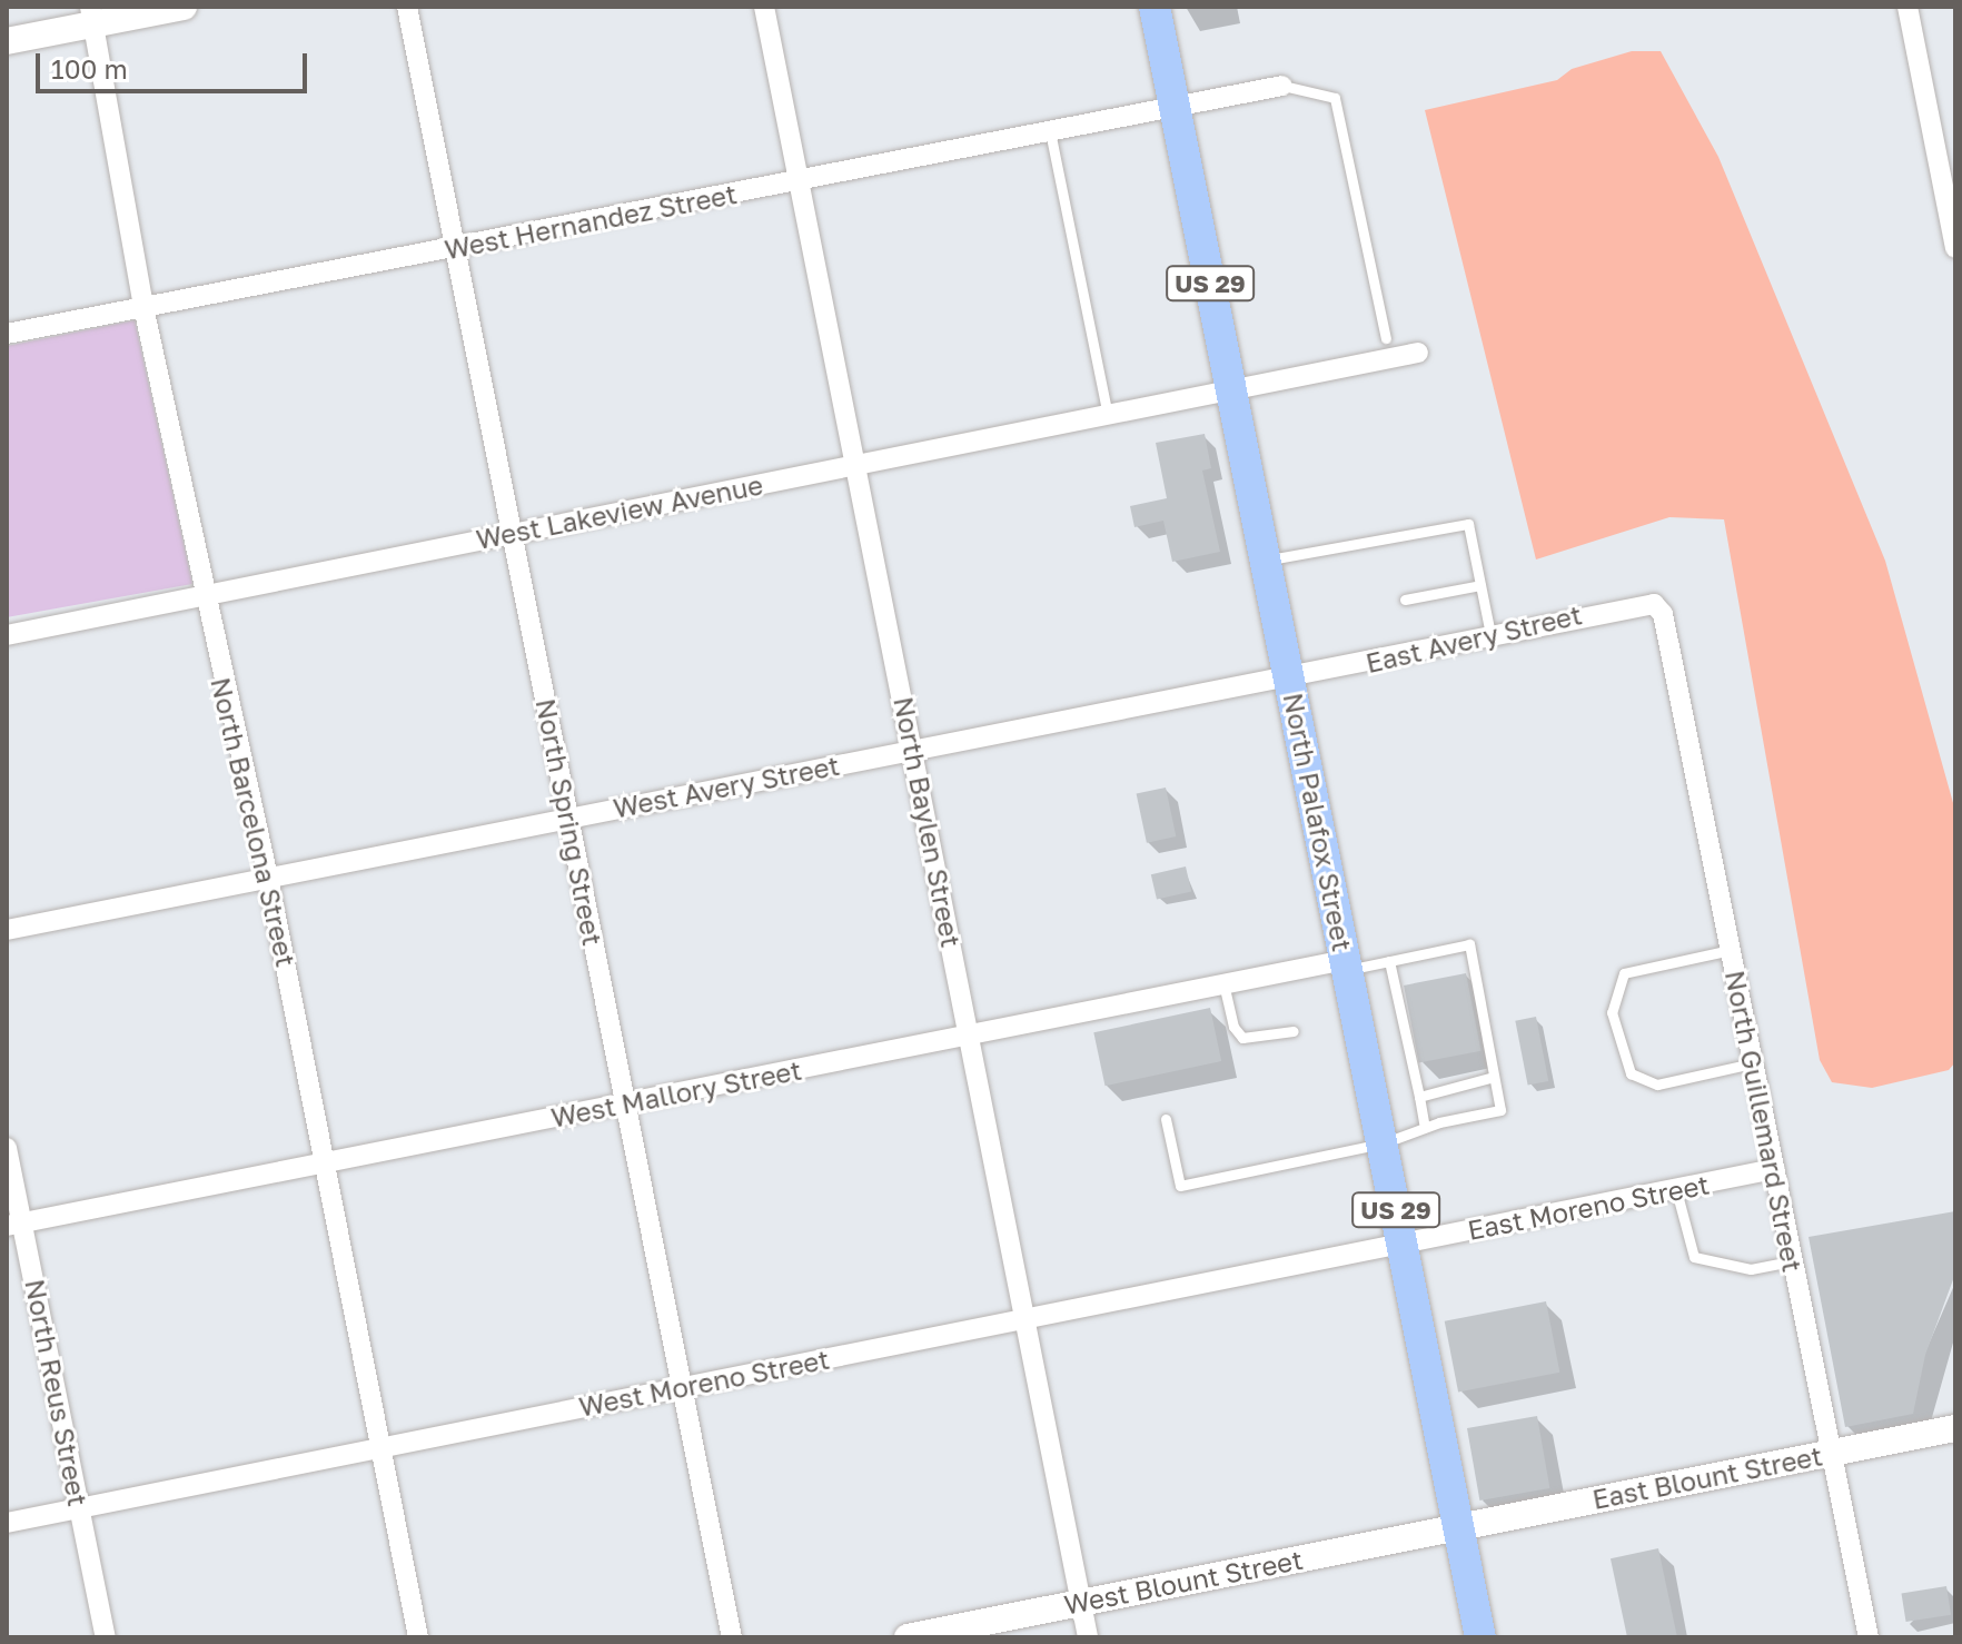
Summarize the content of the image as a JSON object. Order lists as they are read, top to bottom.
{
  "streets": {
    "main road": ["US 29", "North Palafox Street"],
    "street": [
      "West Hernandez Street",
      "West Lakeview Avenue",
      "East Avery Street",
      "West Avery Street",
      "North Barcelona Street",
      "North Spring Street",
      "North Baylen Street",
      "West Mallory Street",
      "North Guillemard Street",
      "East Moreno Street",
      "West Moreno Street",
      "North Reus Street",
      "East Blount Street",
      "West Blount Street"
    ]
  },
  "crossings": [
    ["West Hernandez Street", "North Barcelona Street"],
    ["West Hernandez Street", "North Spring Street"],
    ["West Hernandez Street", "North Baylen Street"],
    ["West Hernandez Street", "North Palafox Street"],
    ["West Lakeview Avenue", "North Barcelona Street"],
    ["West Lakeview Avenue", "North Spring Street"],
    ["West Lakeview Avenue", "North Baylen Street"],
    ["West Lakeview Avenue", "North Palafox Street"],
    ["East Avery Street", "West Avery Street"],
    ["East Avery Street", "North Palafox Street"],
    ["East Avery Street", "North Guillemard Street"],
    ["West Avery Street", "North Barcelona Street"],
    ["West Avery Street", "North Spring Street"],
    ["West Avery Street", "North Baylen Street"],
    ["West Avery Street", "North Palafox Street"],
    ["North Barcelona Street", "West Mallory Street"],
    ["North Barcelona Street", "West Moreno Street"],
    ["North Spring Street", "West Mallory Street"],
    ["North Spring Street", "West Moreno Street"],
    ["North Baylen Street", "West Mallory Street"],
    ["North Baylen Street", "West Moreno Street"],
    ["North Baylen Street", "West Blount Street"],
    ["North Palafox Street", "West Mallory Street"],
    ["North Palafox Street", "East Moreno Street"],
    ["North Palafox Street", "West Moreno Street"],
    ["North Palafox Street", "East Blount Street"],
    ["North Palafox Street", "West Blount Street"],
    ["West Mallory Street", "North Reus Street"],
    ["North Guillemard Street", "East Moreno Street"],
    ["North Guillemard Street", "East Blount Street"],
    ["East Moreno Street", "West Moreno Street"],
    ["West Moreno Street", "North Reus Street"],
    ["East Blount Street", "West Blount Street"]
  ],
  "scale_bar": "100 m"
}
